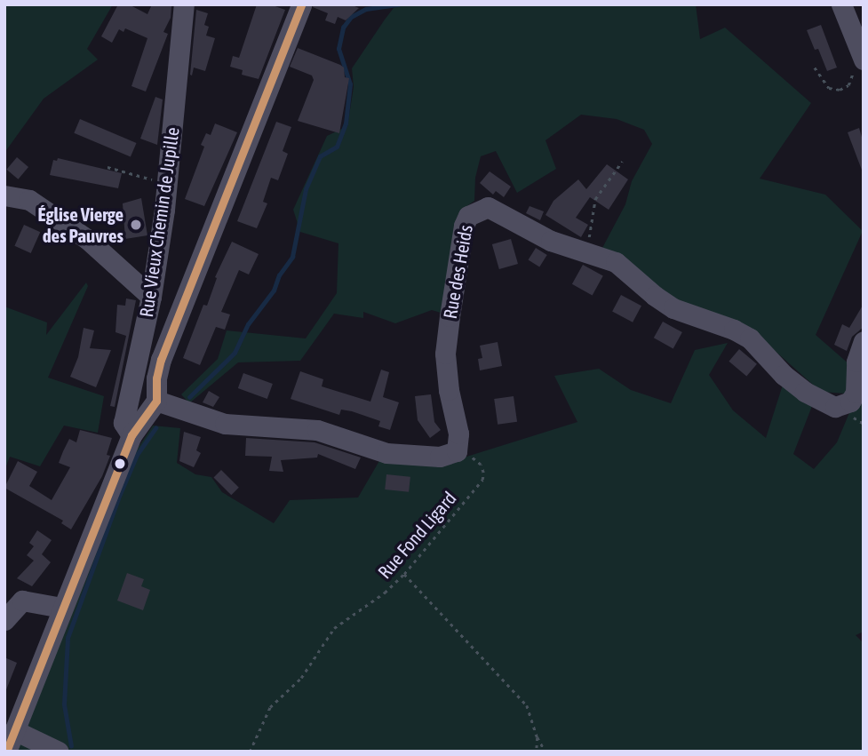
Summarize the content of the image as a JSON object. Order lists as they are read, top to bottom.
{
  "streets": {
    "street": ["Rue Vieux Chemin de Jupille", "Rue des Heids"],
    "path": ["Rue Fond Ligard"]
  },
  "crossings": [
    ["Rue des Heids", "Rue Fond Ligard"]
  ],
  "places": ["Église Vierge des Pauvres"]
}
